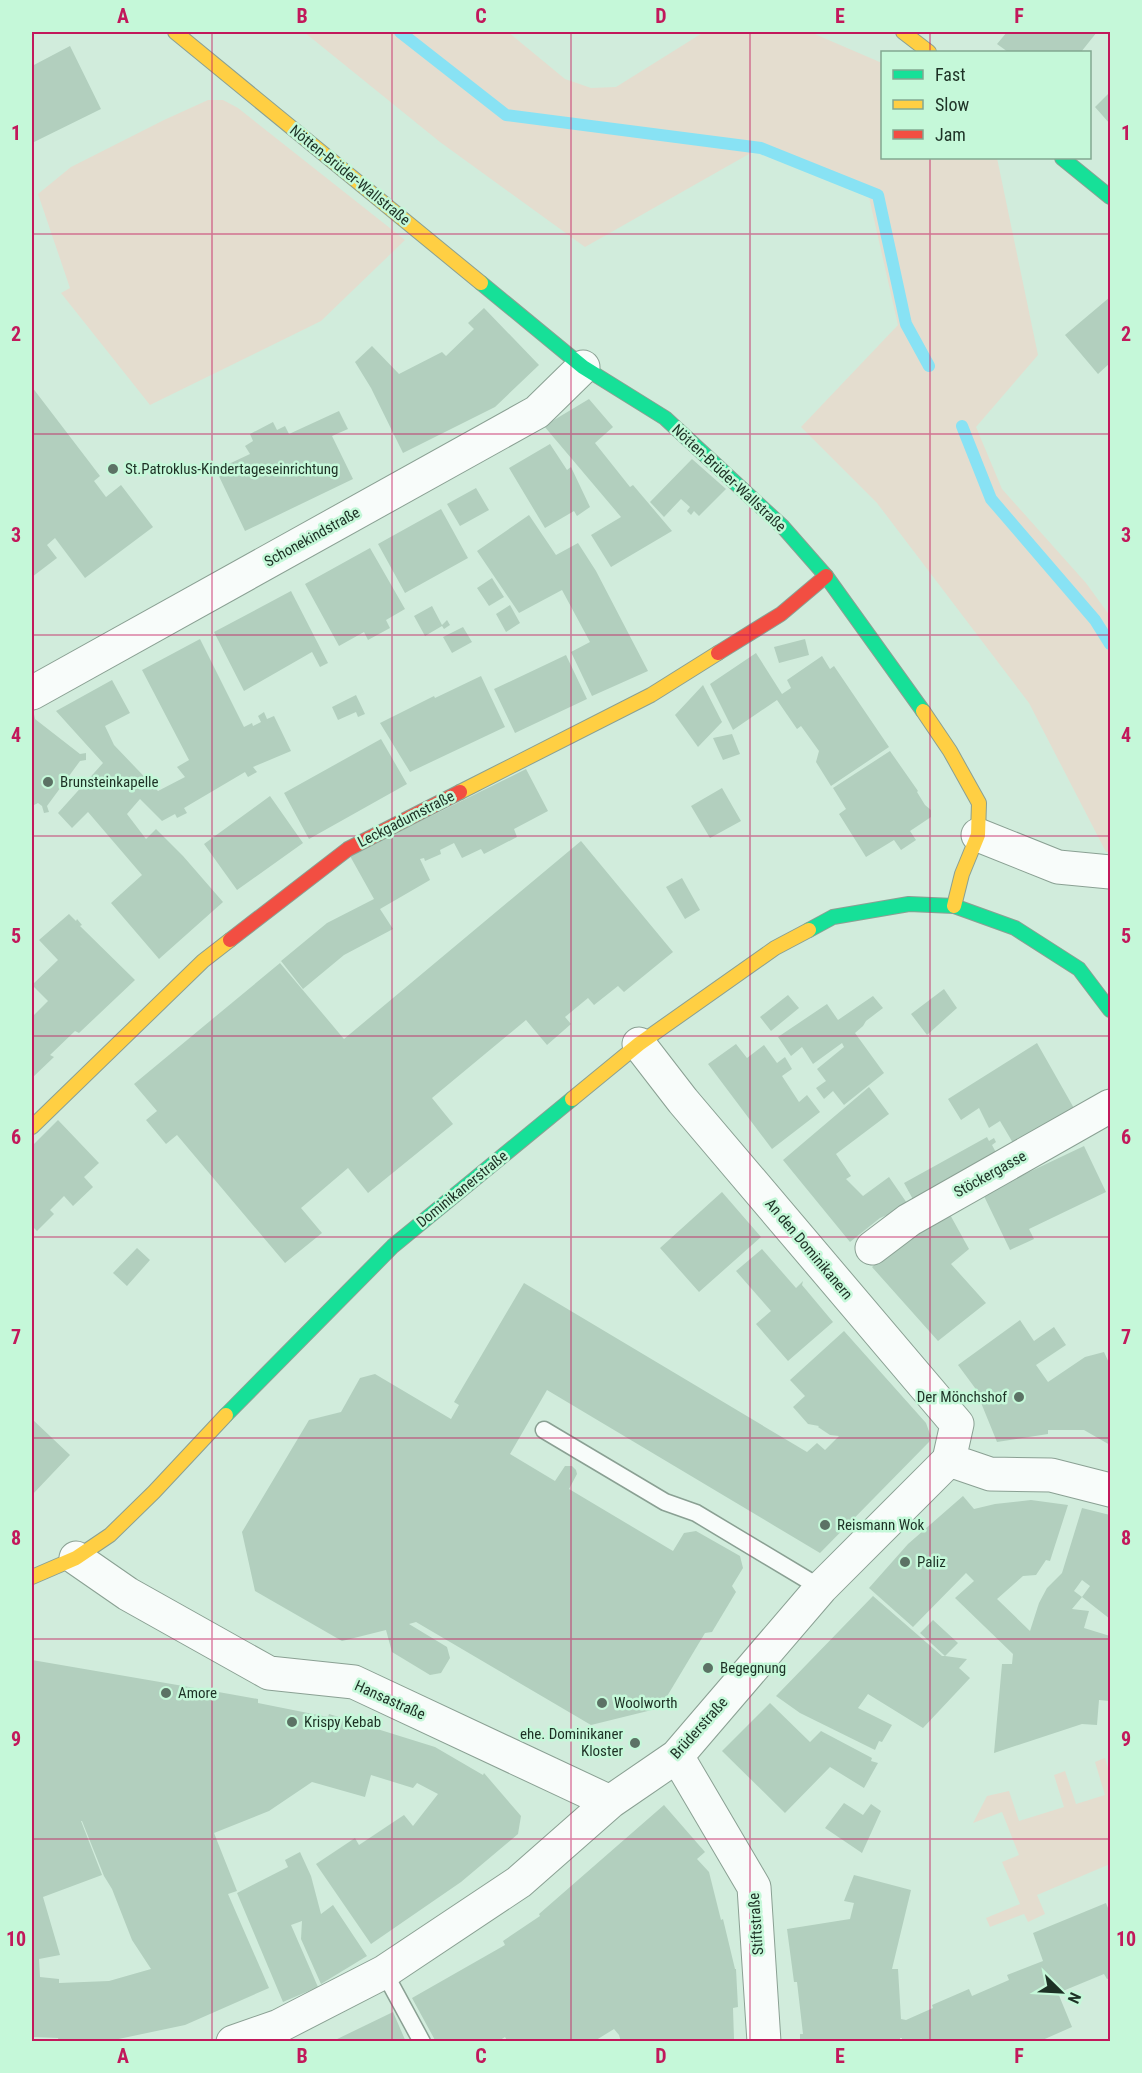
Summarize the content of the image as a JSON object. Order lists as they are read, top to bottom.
{
  "streets": {
    "street": [
      "Nötten-Brüder-Wallstraße",
      "Schonekindstraße",
      "Leckgadumstraße",
      "Stöckergasse",
      "Dominikanerstraße",
      "An den Dominikanern",
      "Hansastraße",
      "Brüderstraße",
      "Stiftstraße"
    ]
  },
  "crossings": [
    ["Nötten-Brüder-Wallstraße", "Schonekindstraße"],
    ["Nötten-Brüder-Wallstraße", "Leckgadumstraße"],
    ["Nötten-Brüder-Wallstraße", "Dominikanerstraße"],
    ["Dominikanerstraße", "An den Dominikanern"],
    ["Dominikanerstraße", "Hansastraße"],
    ["An den Dominikanern", "Brüderstraße"],
    ["Hansastraße", "Brüderstraße"],
    ["Brüderstraße", "Stiftstraße"]
  ],
  "places": [
    "St.Patroklus-Kindertageseinrichtung",
    "Brunsteinkapelle",
    "Der Mönchshof",
    "Reismann Wok",
    "Paliz",
    "Begegnung",
    "Amore",
    "Woolworth",
    "Krispy Kebab",
    "ehe. Dominikaner Kloster"
  ],
  "legend": ["Fast", "Slow", "Jam"],
  "north": "bottom right",
  "grid": {
    "columns": [
      "A",
      "B",
      "C",
      "D",
      "E",
      "F"
    ],
    "rows": [
      "1",
      "2",
      "3",
      "4",
      "5",
      "6",
      "7",
      "8",
      "9",
      "10"
    ]
  }
}
